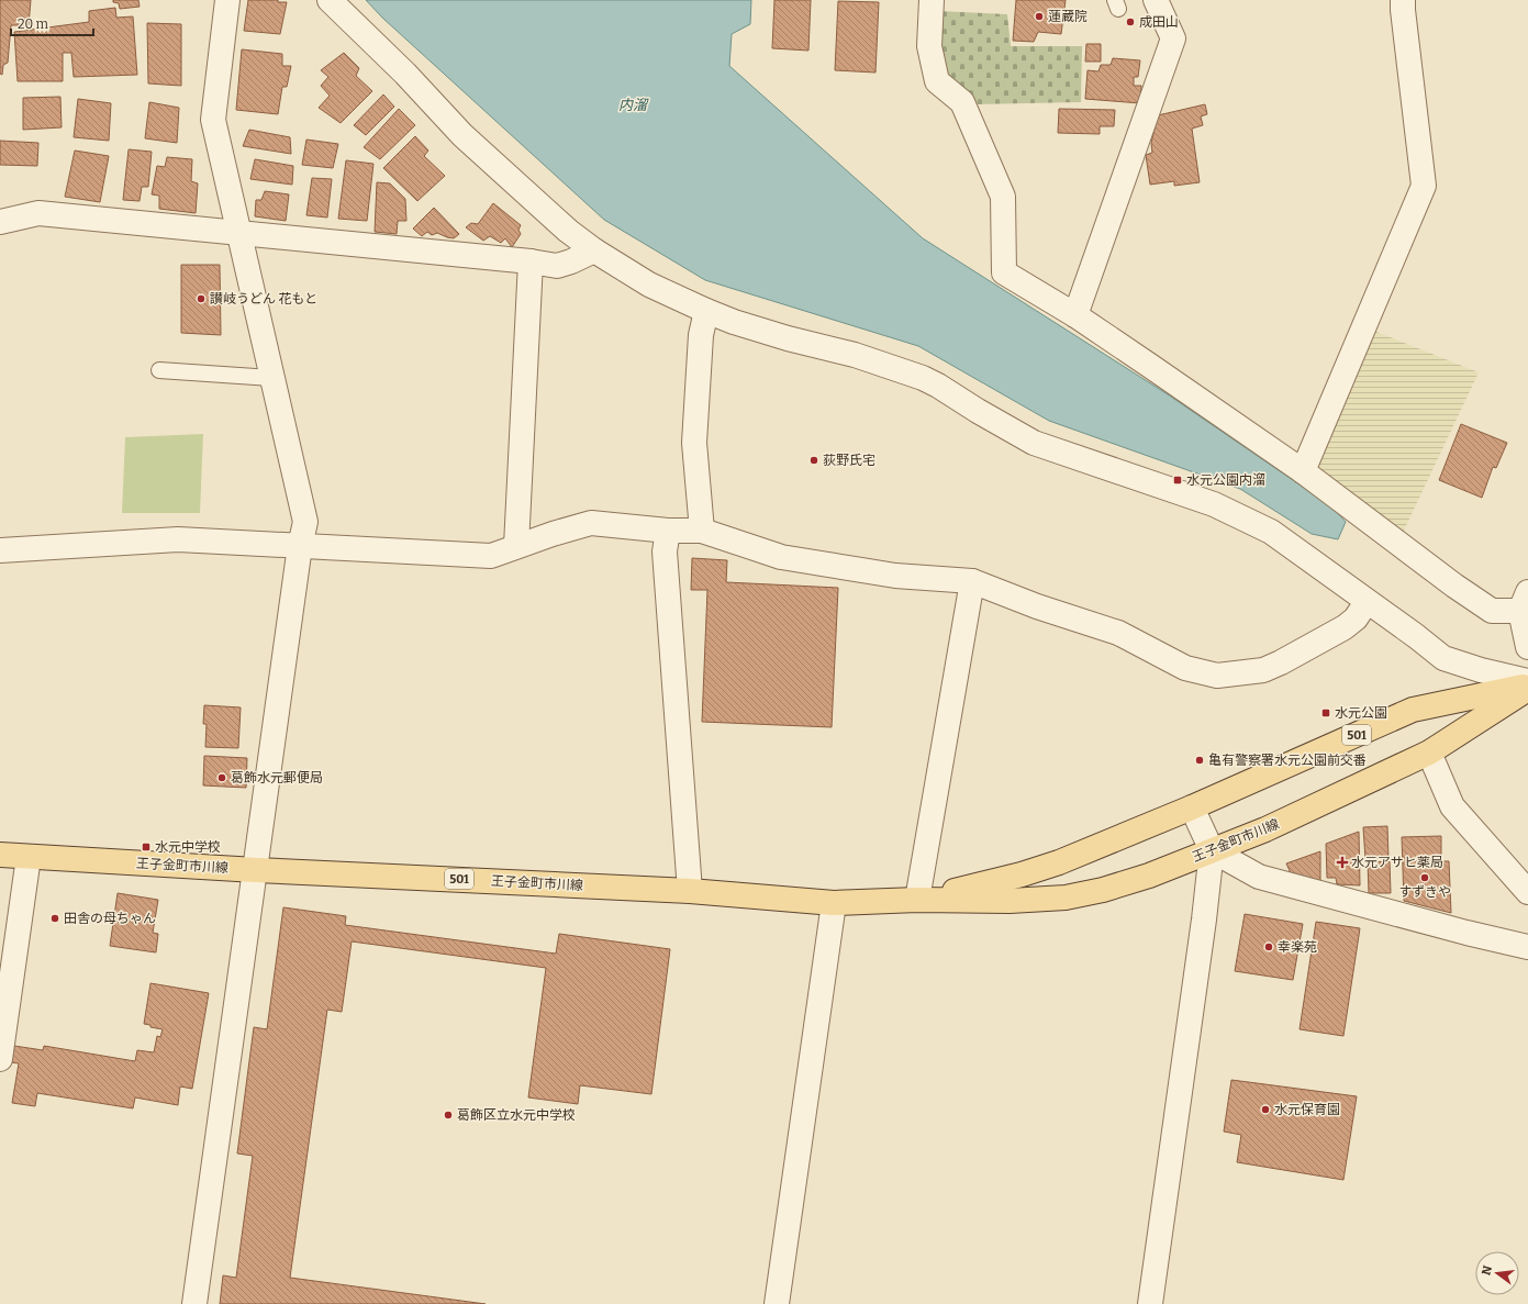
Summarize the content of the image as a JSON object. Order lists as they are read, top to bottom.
{
  "streets": {
    "main road": ["501", "王子金町市川線"]
  },
  "water": ["内溜"],
  "places": {
    "other": [
      "蓮蔵院",
      "成田山",
      "讃岐うどん 花もと",
      "荻野氏宅",
      "亀有警察署水元公園前交番",
      "葛飾水元郵便局",
      "すずきや",
      "田舎の母ちゃん",
      "幸楽苑",
      "水元保育園",
      "葛飾区立水元中学校"
    ],
    "transit": ["水元公園内溜", "水元公園", "水元中学校"],
    "health": ["水元アサヒ薬局"]
  },
  "scale_bar": "20 m",
  "north": "left"
}
